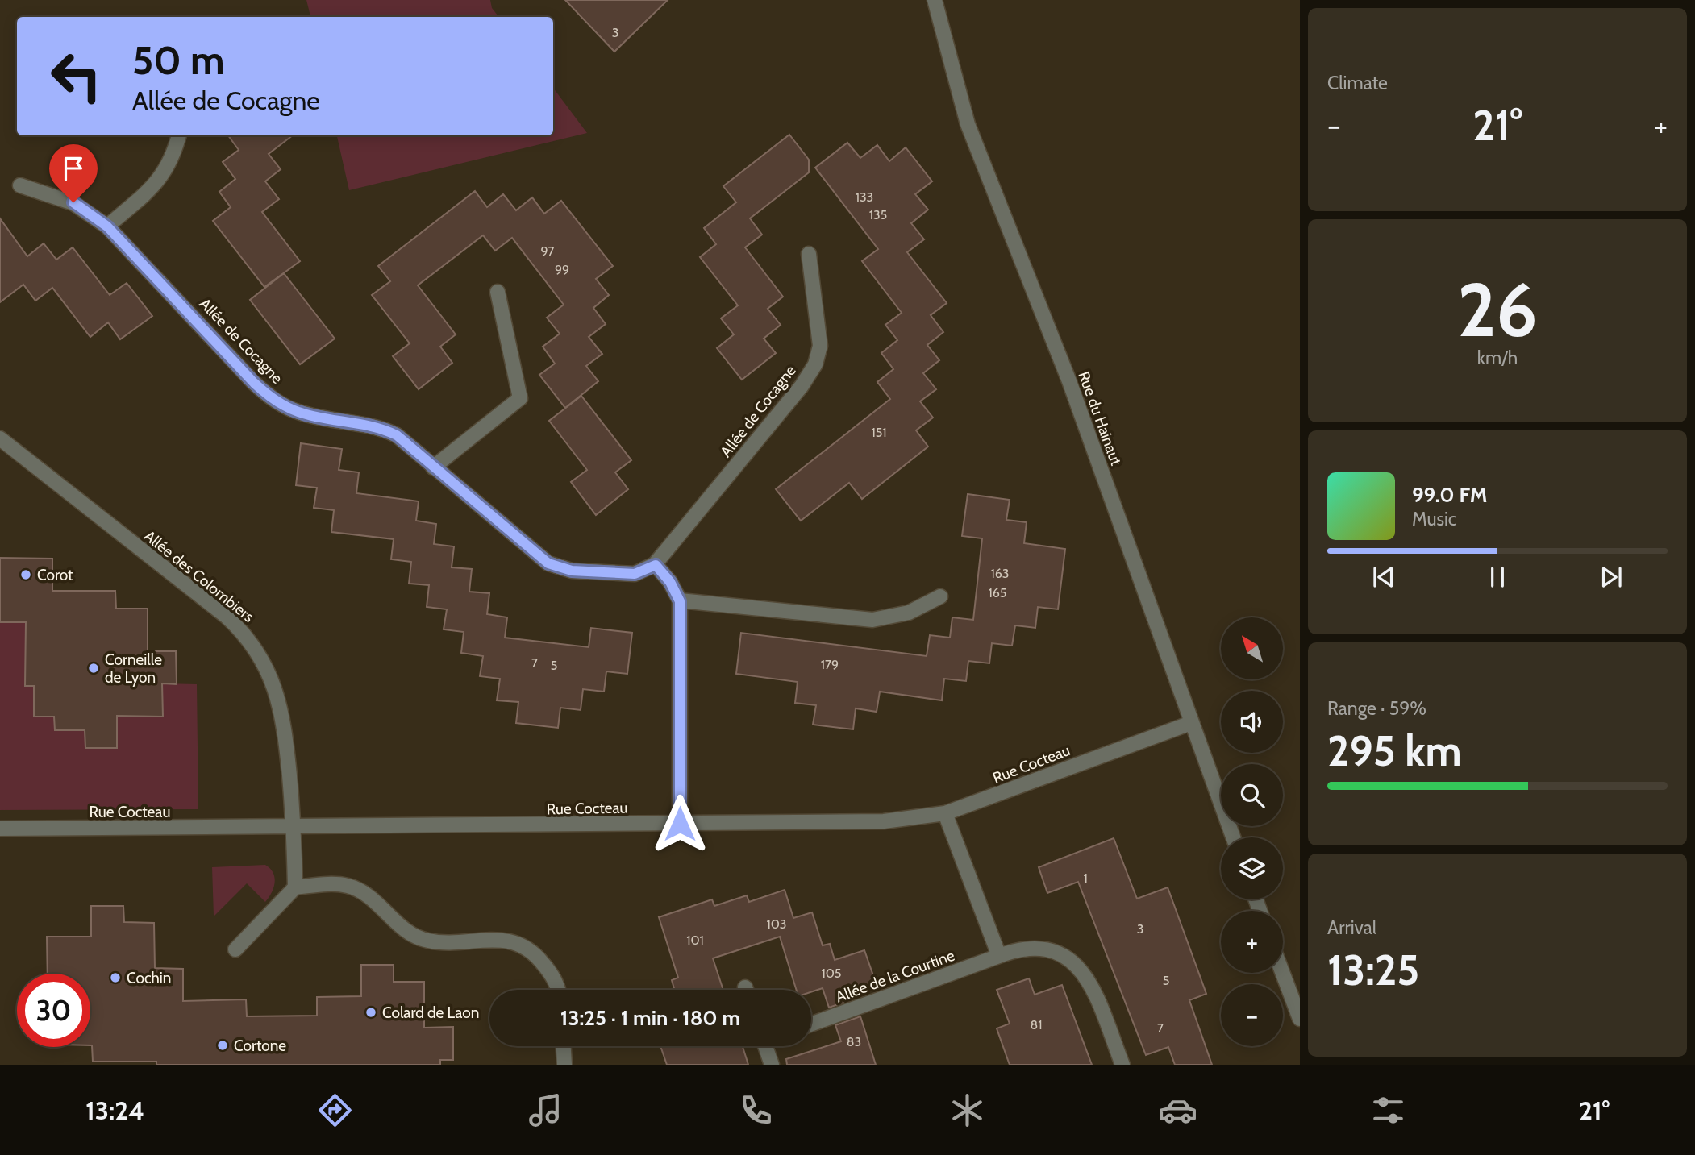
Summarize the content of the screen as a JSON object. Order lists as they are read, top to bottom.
{
  "streets": {
    "street": [
      "Allée de Cocagne",
      "Rue du Hainaut",
      "Allée des Colombiers",
      "Rue Cocteau",
      "Allée de la Courtine"
    ]
  },
  "crossings": [
    ["Rue du Hainaut", "Rue Cocteau"],
    ["Allée des Colombiers", "Rue Cocteau"]
  ],
  "places": [
    "Corot",
    "Corneille de Lyon",
    "Cochin",
    "Colard de Laon",
    "Cortone"
  ],
  "house_numbers": [
    "3",
    "133",
    "135",
    "97",
    "99",
    "151",
    "163",
    "165",
    "7",
    "179",
    "5",
    "1",
    "103",
    "3",
    "101",
    "105",
    "5",
    "81",
    "7",
    "83"
  ],
  "north": "top left",
  "page": {
    "tile": [
      "Climate",
      ["26", "km/h"],
      ["Range · 59%", "295 km"],
      ["Arrival", "13:25"]
    ],
    "turn": ["50 m", "Allée de Cocagne"],
    "heat": ["−", "21°", "+"],
    "song": ["99.0 FM", "Music"],
    "map_buttons": ["+", "−"],
    "limit": "30",
    "trip": "13:25 · 1 min · 180 m",
    "tabs": ["13:24", "21°"]
  }
}
